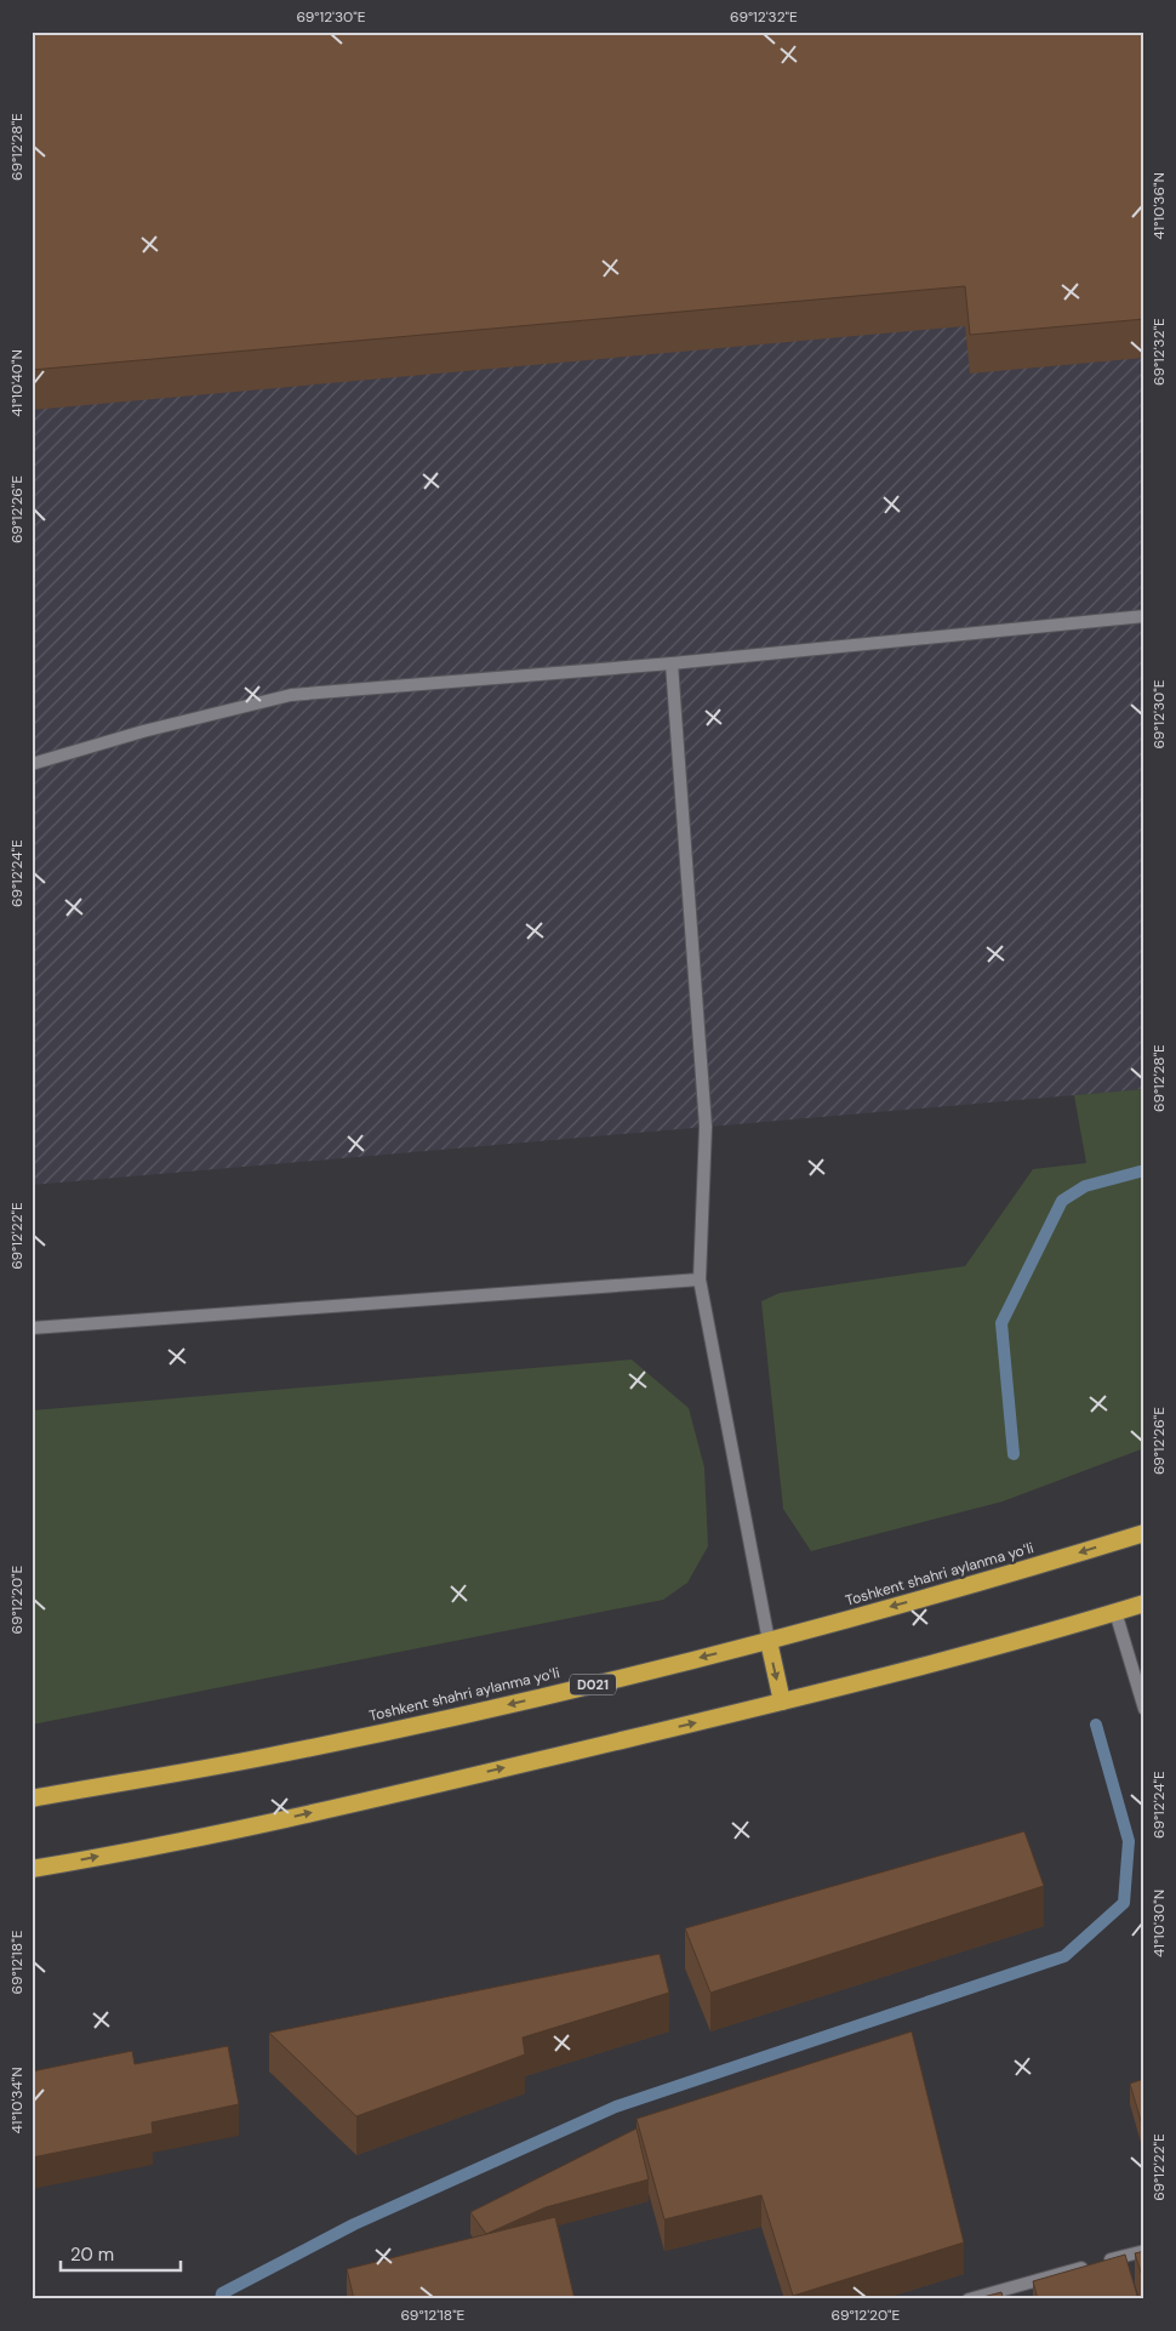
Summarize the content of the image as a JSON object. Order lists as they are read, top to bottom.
{
  "streets": {
    "highway": ["Toshkent shahri aylanma yoʻli", "D021"]
  },
  "scale_bar": "20 m",
  "coordinates": [
    "69°12'30\"E",
    "69°12'32\"E",
    "69°12'28\"E",
    "41°10'36\"N",
    "41°10'40\"N",
    "69°12'26\"E",
    "69°12'24\"E",
    "69°12'22\"E",
    "69°12'20\"E",
    "41°10'30\"N",
    "69°12'18\"E",
    "41°10'34\"N"
  ]
}
